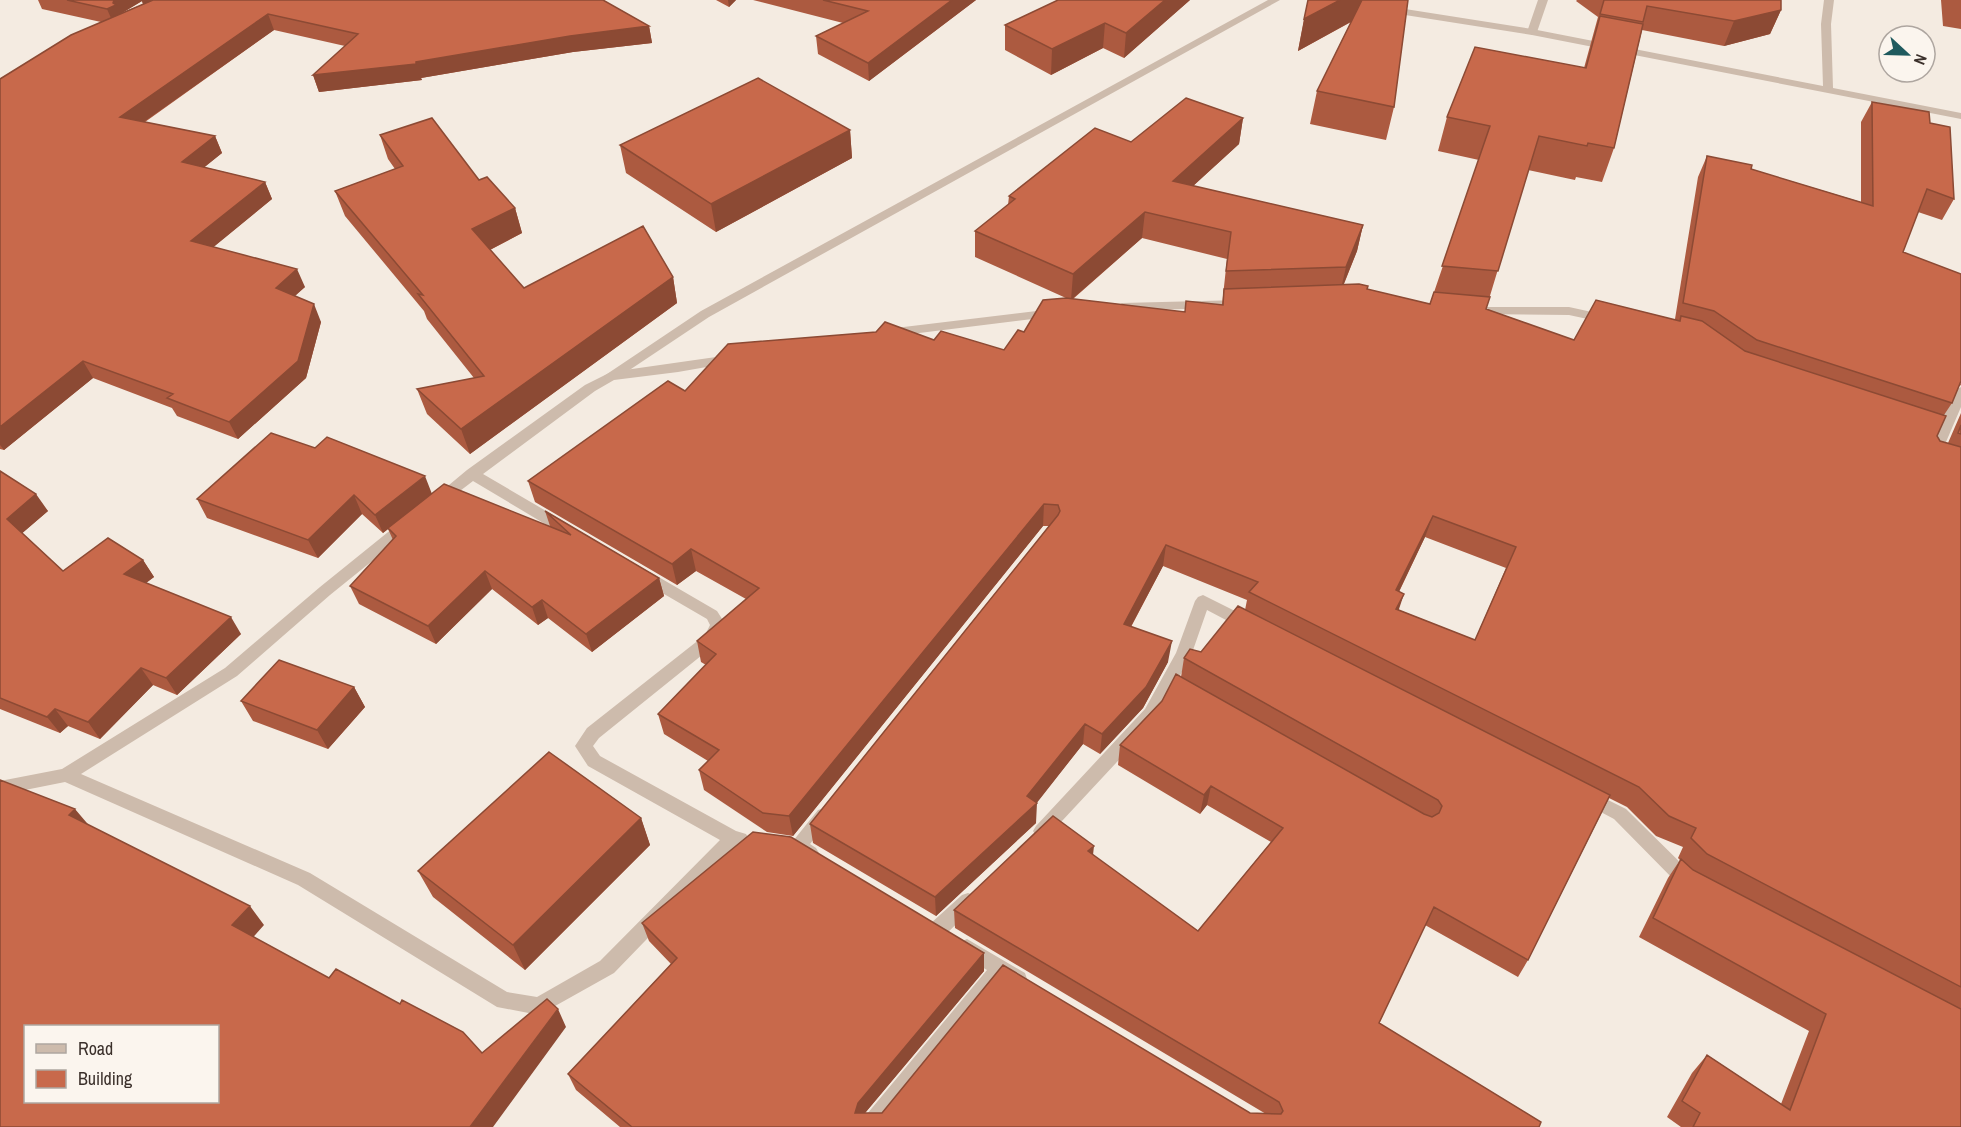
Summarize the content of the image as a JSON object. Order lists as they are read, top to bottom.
{
  "legend": ["Road", "Building"],
  "north": "right"
}
